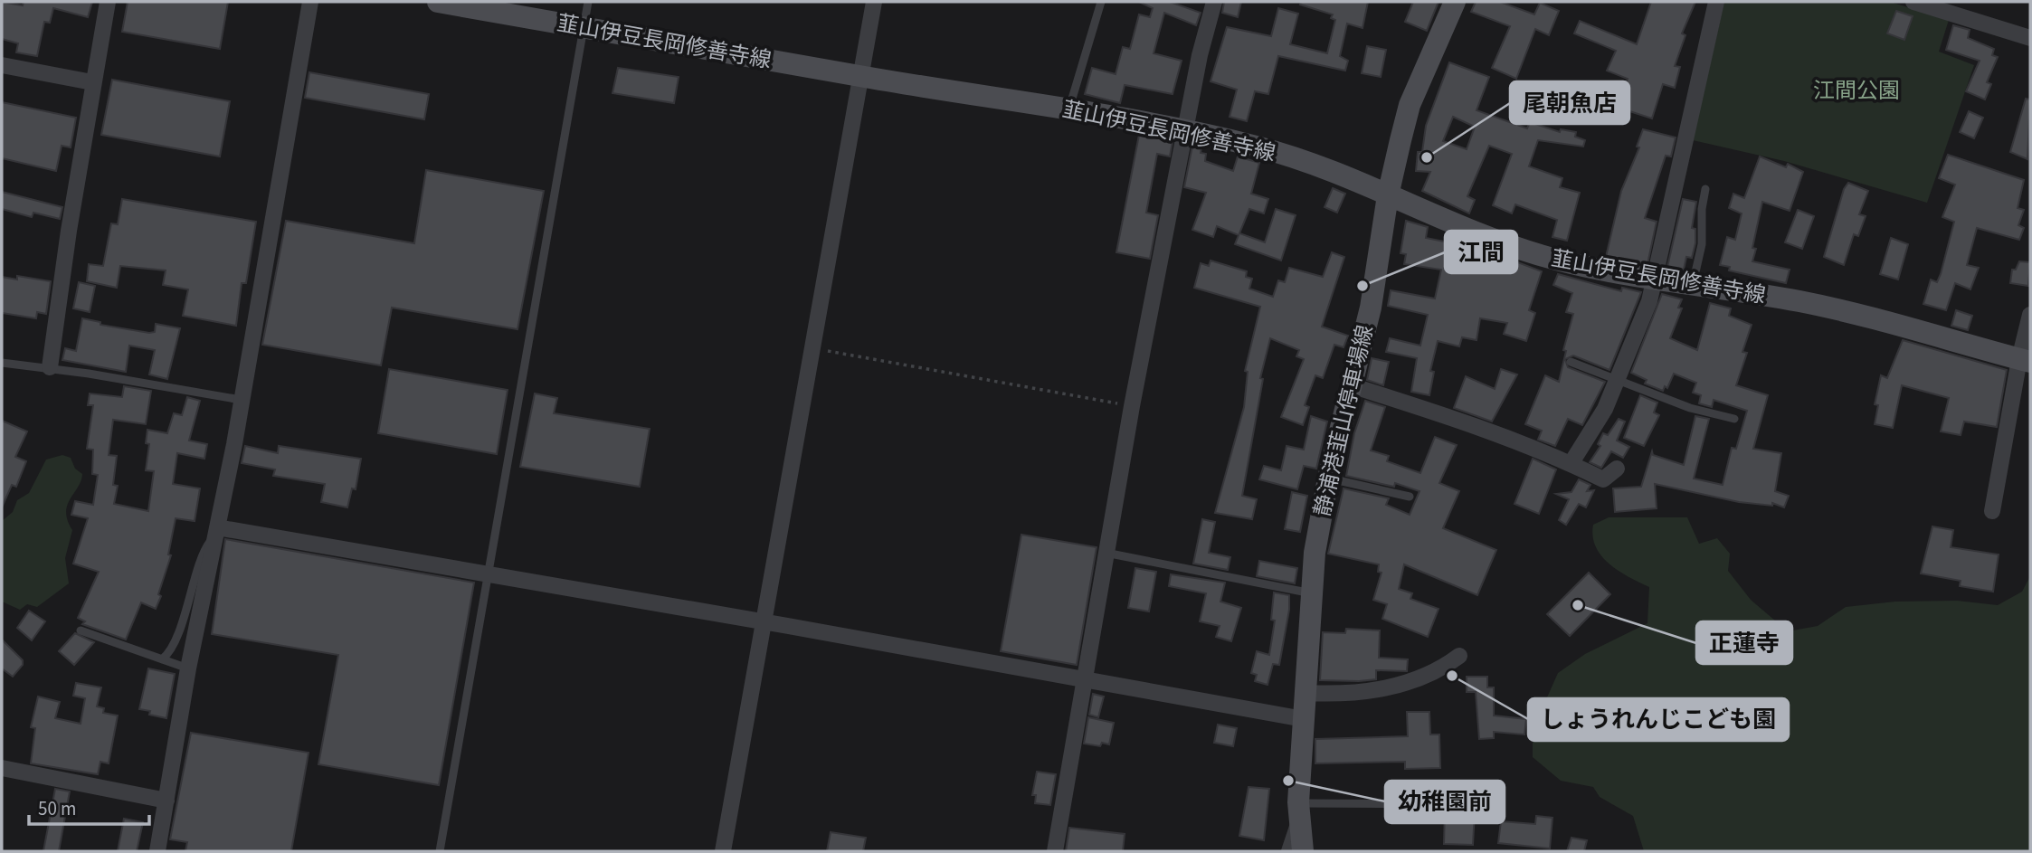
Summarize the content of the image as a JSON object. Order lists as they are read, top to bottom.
{
  "streets": {
    "main road": ["韮山伊豆長岡修善寺線", "静浦港韮山停車場線"]
  },
  "crossings": [
    ["韮山伊豆長岡修善寺線", "静浦港韮山停車場線"]
  ],
  "parks": ["江間公園"],
  "places": [
    "尾朝魚店",
    "江間",
    "正蓮寺",
    "しょうれんじこども園",
    "幼稚園前"
  ],
  "scale_bar": "50 m"
}
